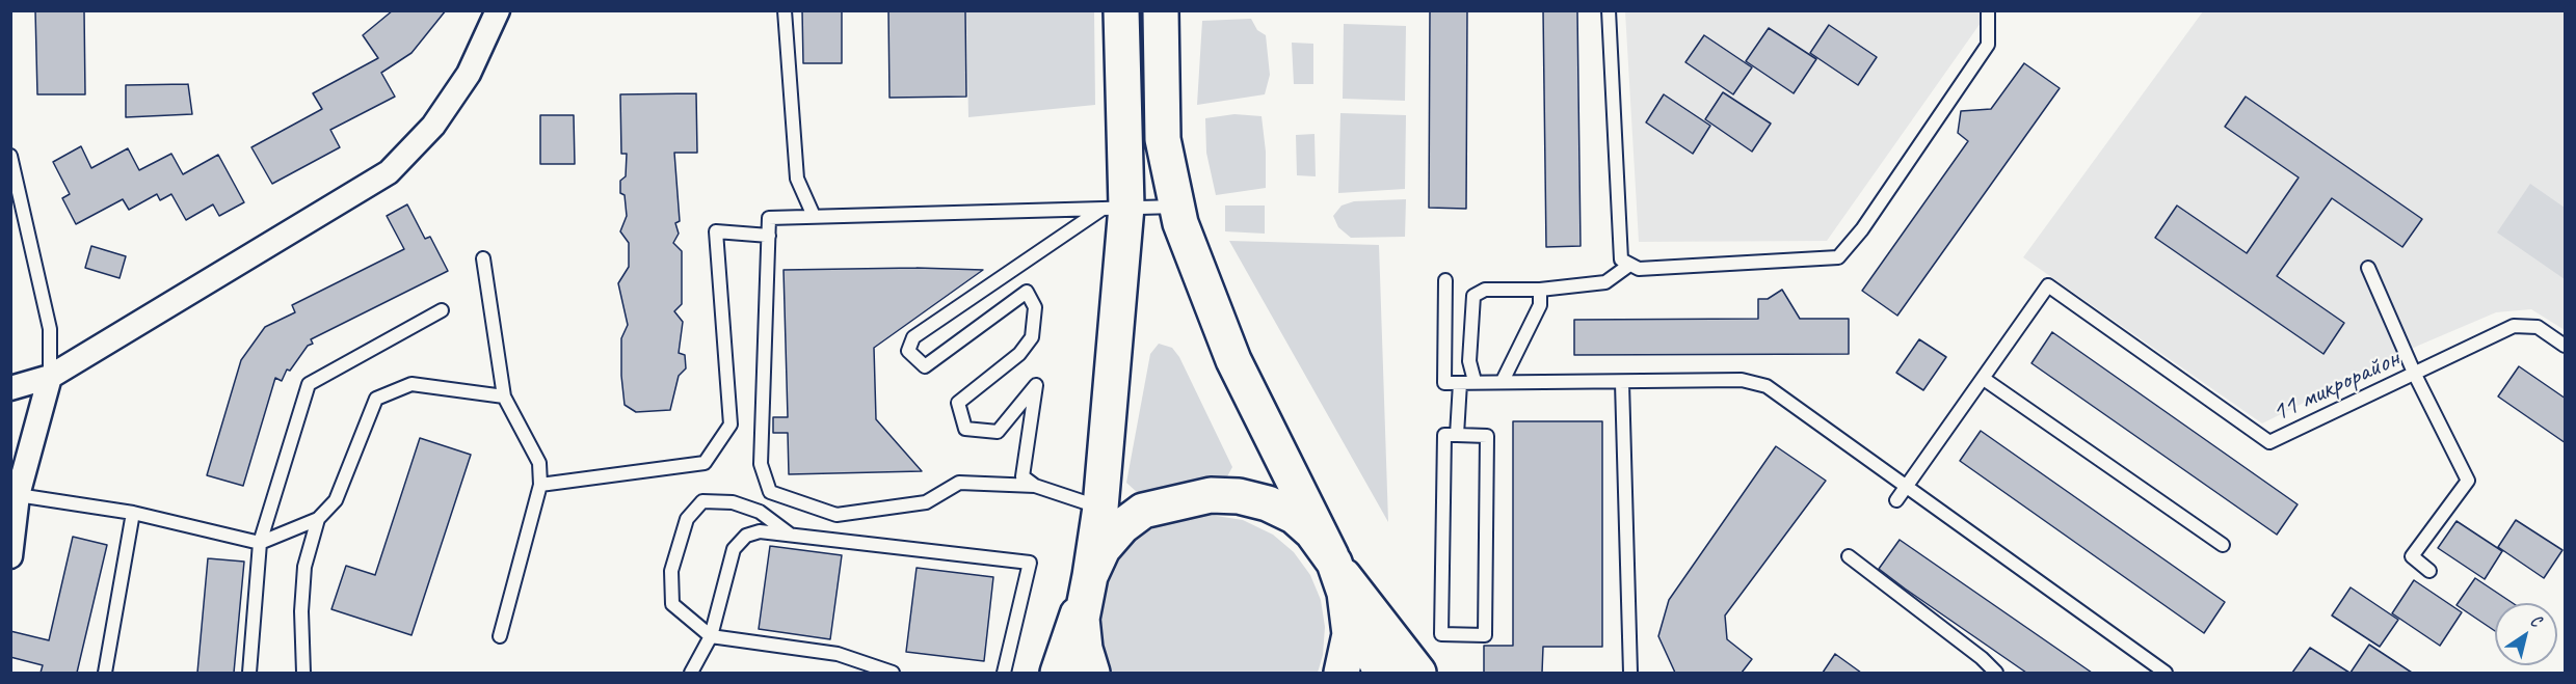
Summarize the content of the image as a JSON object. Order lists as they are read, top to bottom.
{
  "streets": {
    "lane": ["11 микрорайон"]
  },
  "north": "top right"
}
